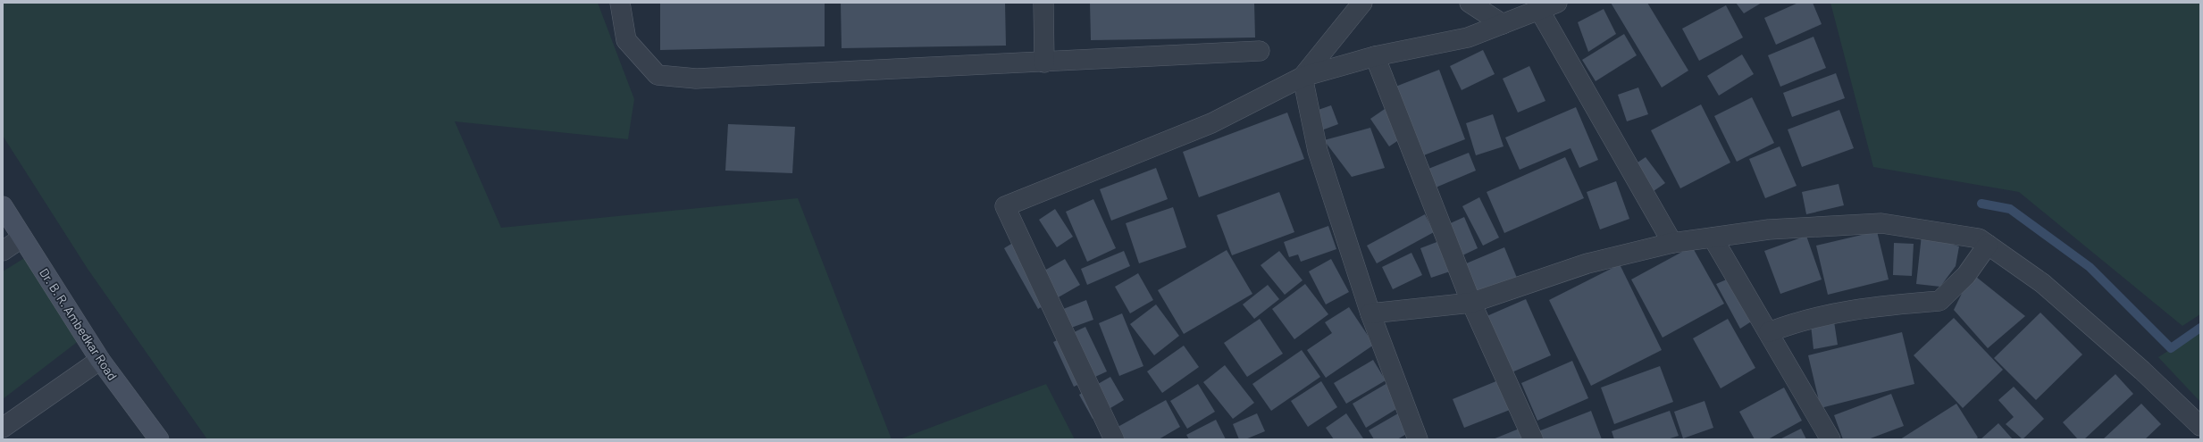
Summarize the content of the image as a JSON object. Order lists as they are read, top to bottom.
{
  "streets": {
    "street": ["Dr. B. R. Ambedkar Road"]
  }
}
